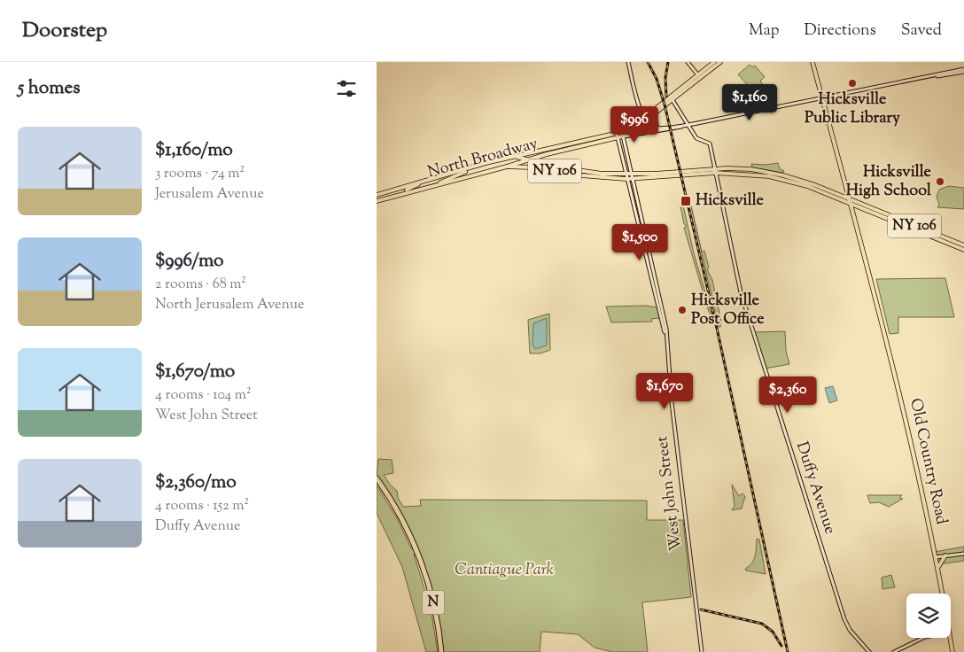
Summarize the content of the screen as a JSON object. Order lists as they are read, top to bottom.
{
  "streets": {
    "highway": ["N"],
    "main road": [
      "North Broadway",
      "NY 106",
      "Old Country Road",
      "Duffy Avenue",
      "West John Street"
    ]
  },
  "crossings": [
    ["North Broadway", "NY 106"],
    ["North Broadway", "West John Street"],
    ["NY 106", "Old Country Road"],
    ["NY 106", "Duffy Avenue"],
    ["NY 106", "West John Street"]
  ],
  "parks": ["Cantiague Park"],
  "places": {
    "other": ["Hicksville Public Library", "Hicksville High School", "Hicksville Post Office"],
    "transit": ["Hicksville"]
  },
  "page": {
    "header": "Doorstep",
    "nav": ["Map", "Directions", "Saved"],
    "heading": "5 homes",
    "price": [
      "$1,160",
      "$996",
      "$1,500",
      "$1,670",
      "$2,360"
    ],
    "list": [
      {
        "name": "$1,160/mo",
        "note": "3 rooms · 74 m² · Jerusalem Avenue"
      },
      {
        "name": "$996/mo",
        "note": "2 rooms · 68 m² · North Jerusalem Avenue"
      },
      {
        "name": "$1,670/mo",
        "note": "4 rooms · 104 m² · West John Street"
      },
      {
        "name": "$2,360/mo",
        "note": "4 rooms · 152 m² · Duffy Avenue"
      }
    ]
  }
}
